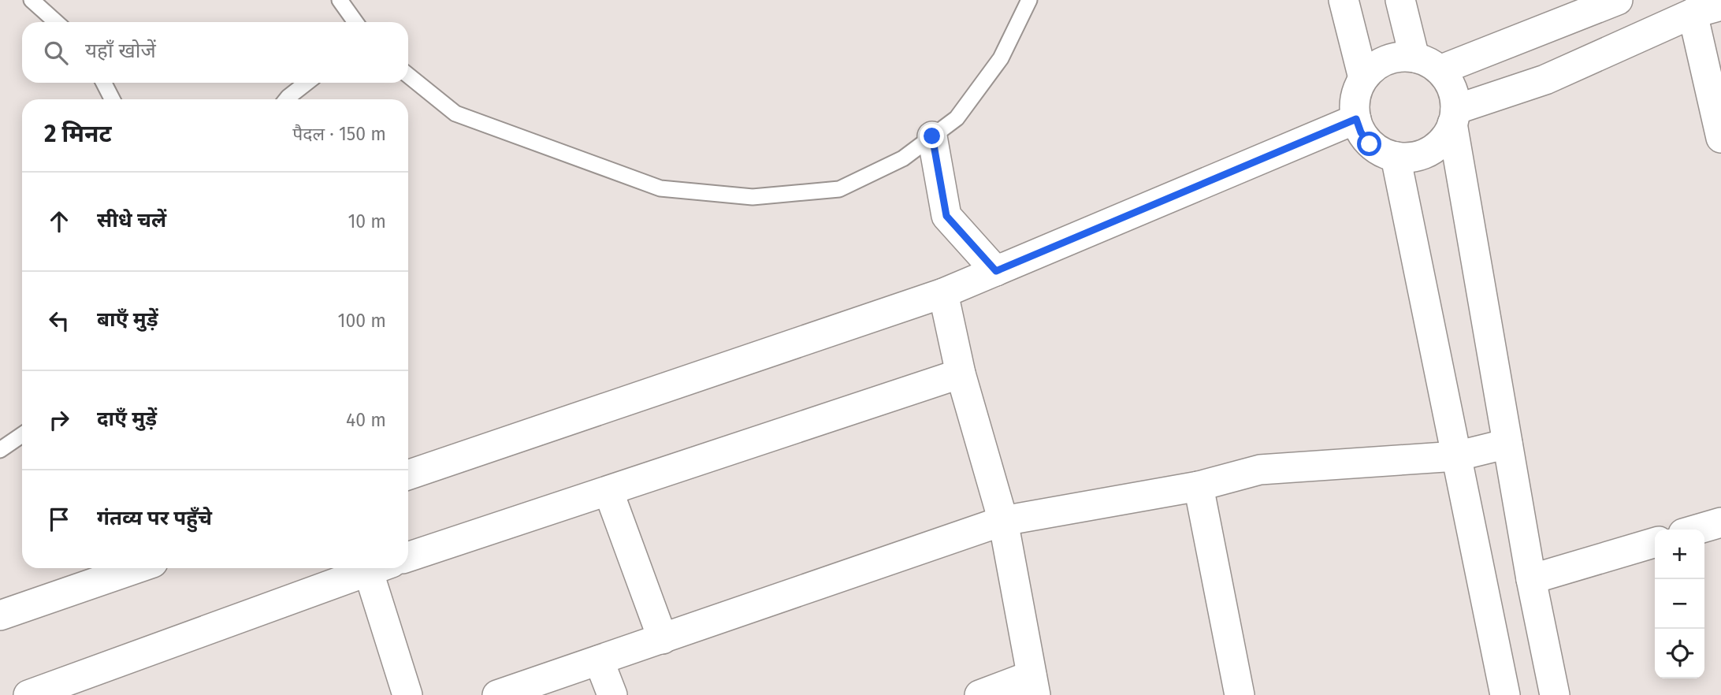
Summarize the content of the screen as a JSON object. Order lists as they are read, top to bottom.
{
  "page": {
    "search": "यहाँ खोजें",
    "heading": ["2 मिनट", "पैदल · 150 m"],
    "list": [
      ["सीधे चलें", "10 m"],
      ["बाएँ मुड़ें", "100 m"],
      ["दाएँ मुड़ें", "40 m"],
      "गंतव्य पर पहुँचे"
    ],
    "map_buttons": ["+", "−"]
  }
}
